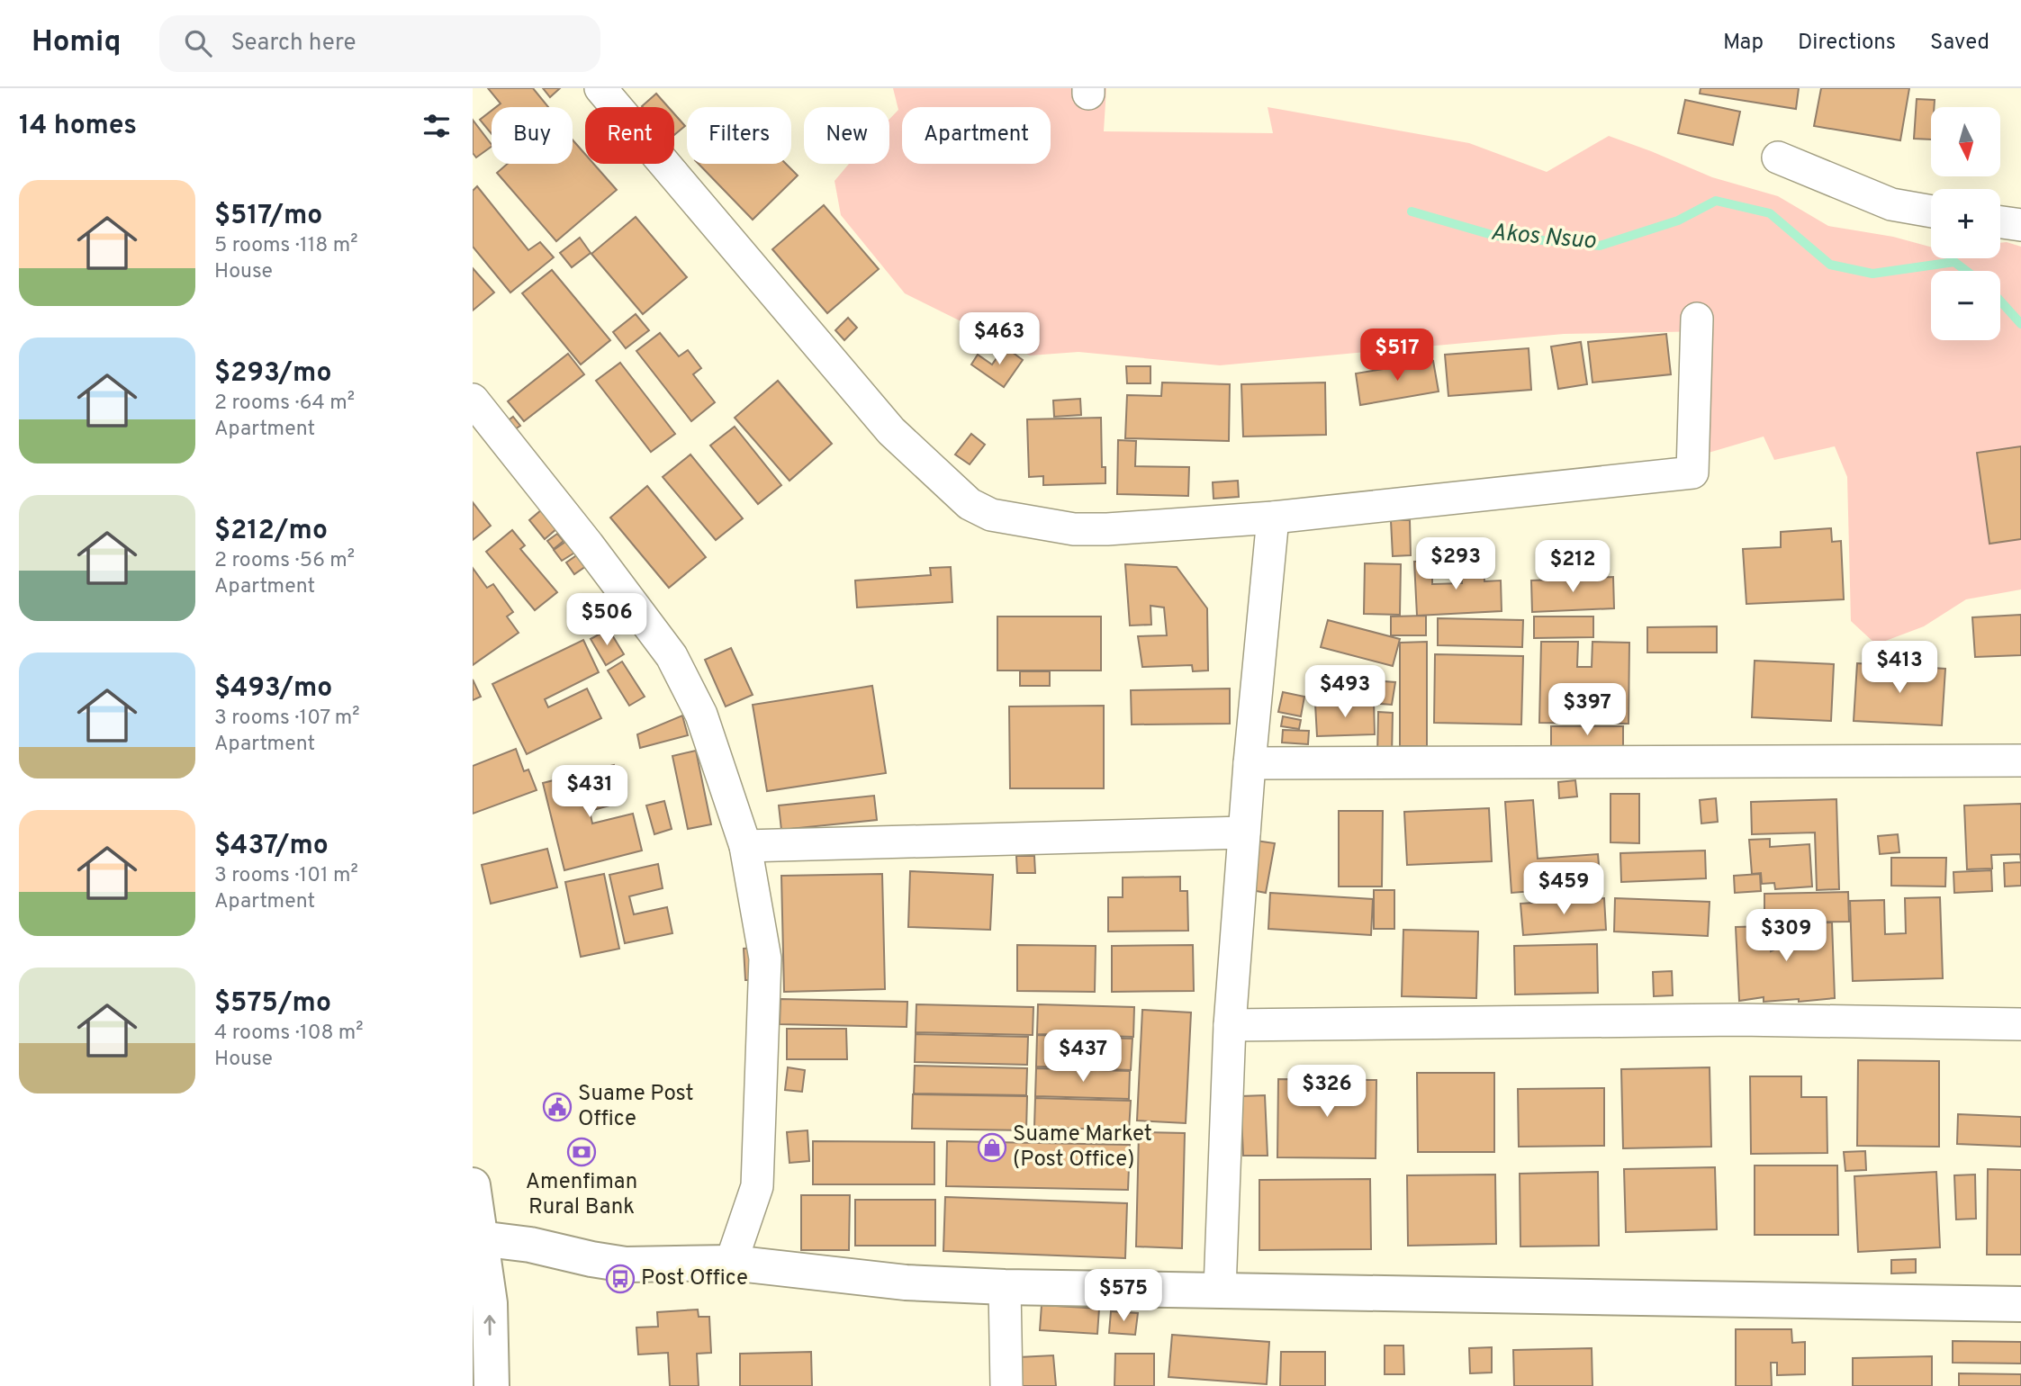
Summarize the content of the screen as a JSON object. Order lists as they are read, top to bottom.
{
  "water": ["Akos Nsuo"],
  "places": {
    "public building": ["Suame Post Office"],
    "shop": ["Suame Market (Post Office)"],
    "bank": ["Amenfiman Rural Bank"],
    "bus stop": ["Post Office"]
  },
  "north": "bottom",
  "page": {
    "header": "Homiq",
    "search": "Search here",
    "nav": ["Map", "Directions", "Saved"],
    "heading": "14 homes",
    "map_buttons": ["+", "−"],
    "chip": [
      "Buy",
      "Rent",
      "Filters",
      "New",
      "Apartment"
    ],
    "list": [
      {
        "name": "$517/mo",
        "note": "5 rooms · 118 m² · House"
      },
      {
        "name": "$293/mo",
        "note": "2 rooms · 64 m² · Apartment"
      },
      {
        "name": "$212/mo",
        "note": "2 rooms · 56 m² · Apartment"
      },
      {
        "name": "$493/mo",
        "note": "3 rooms · 107 m² · Apartment"
      },
      {
        "name": "$437/mo",
        "note": "3 rooms · 101 m² · Apartment"
      },
      {
        "name": "$575/mo",
        "note": "4 rooms · 108 m² · House"
      }
    ],
    "price": [
      "$463",
      "$517",
      "$293",
      "$212",
      "$506",
      "$413",
      "$493",
      "$397",
      "$431",
      "$459",
      "$309",
      "$437",
      "$326",
      "$575"
    ]
  }
}
